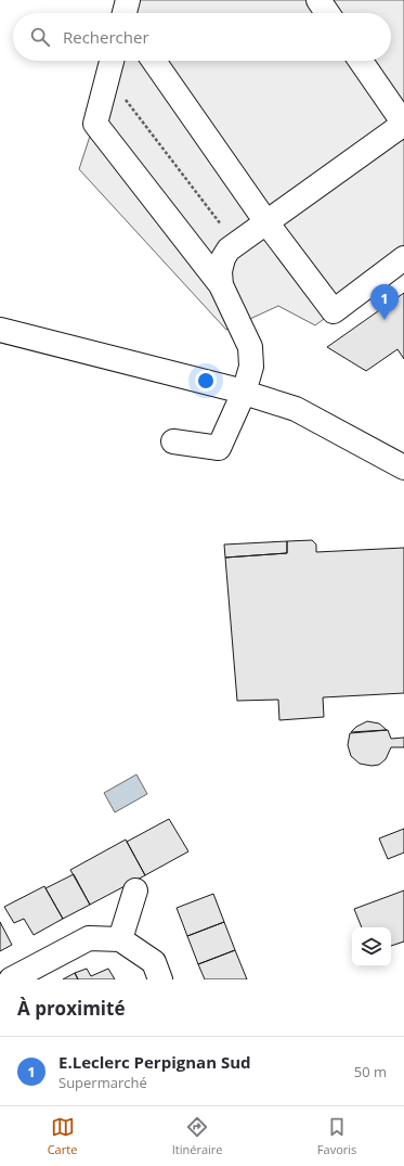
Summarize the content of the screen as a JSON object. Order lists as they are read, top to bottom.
{
  "page": {
    "search": "Rechercher",
    "pins": "1",
    "heading": "À proximité",
    "list": [
      {
        "mark": "1",
        "name": "E.Leclerc Perpignan Sud",
        "note": "Supermarché",
        "value": "50 m"
      }
    ],
    "nav": ["Carte", "Itinéraire", "Favoris"]
  }
}
